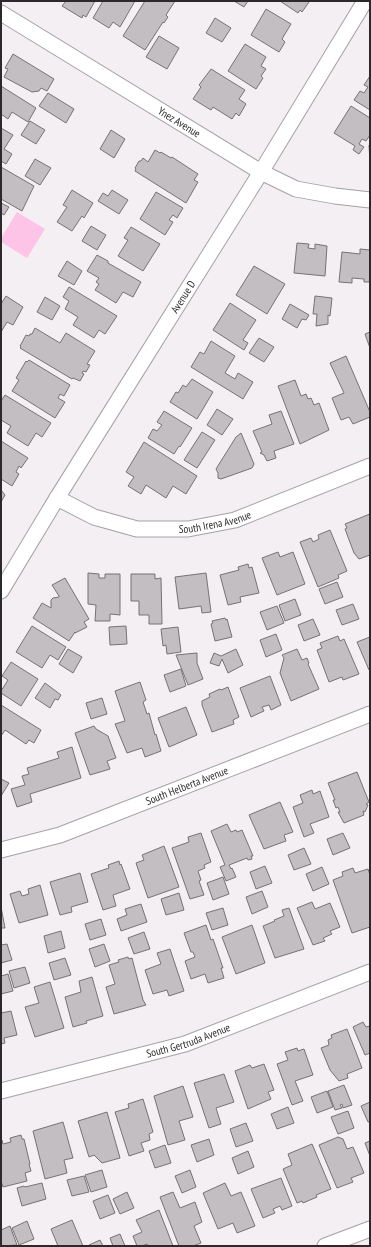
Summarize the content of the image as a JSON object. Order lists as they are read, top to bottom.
{
  "streets": {
    "street": [
      "Ynez Avenue",
      "Avenue D",
      "South Irena Avenue",
      "South Helberta Avenue",
      "South Gertruda Avenue"
    ]
  },
  "crossings": [
    ["Ynez Avenue", "Avenue D"],
    ["Avenue D", "South Irena Avenue"]
  ]
}
